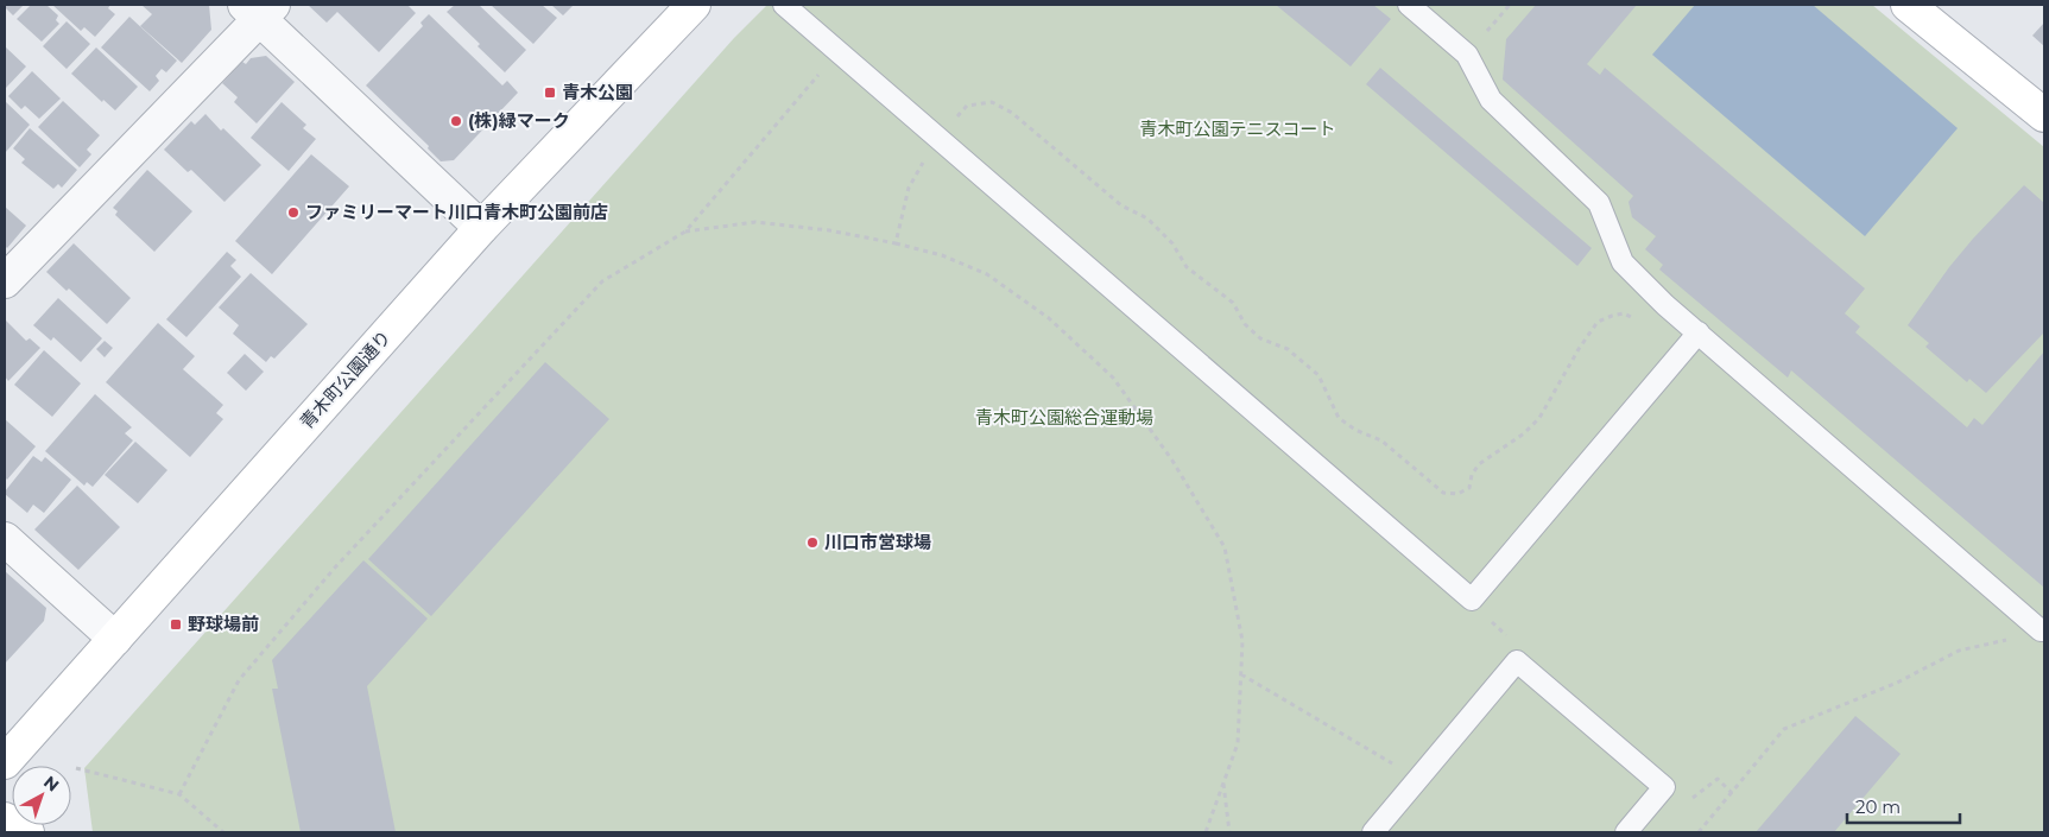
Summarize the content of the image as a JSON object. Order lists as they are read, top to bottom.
{
  "streets": {
    "street": ["青木町公園通り"]
  },
  "parks": ["青木町公園テニスコート", "青木町公園総合運動場"],
  "places": {
    "transit": ["青木公園", "野球場前"],
    "other": ["(株)緑マーク", "ファミリーマート川口青木町公園前店", "川口市営球場"]
  },
  "scale_bar": "20 m",
  "north": "top right"
}
